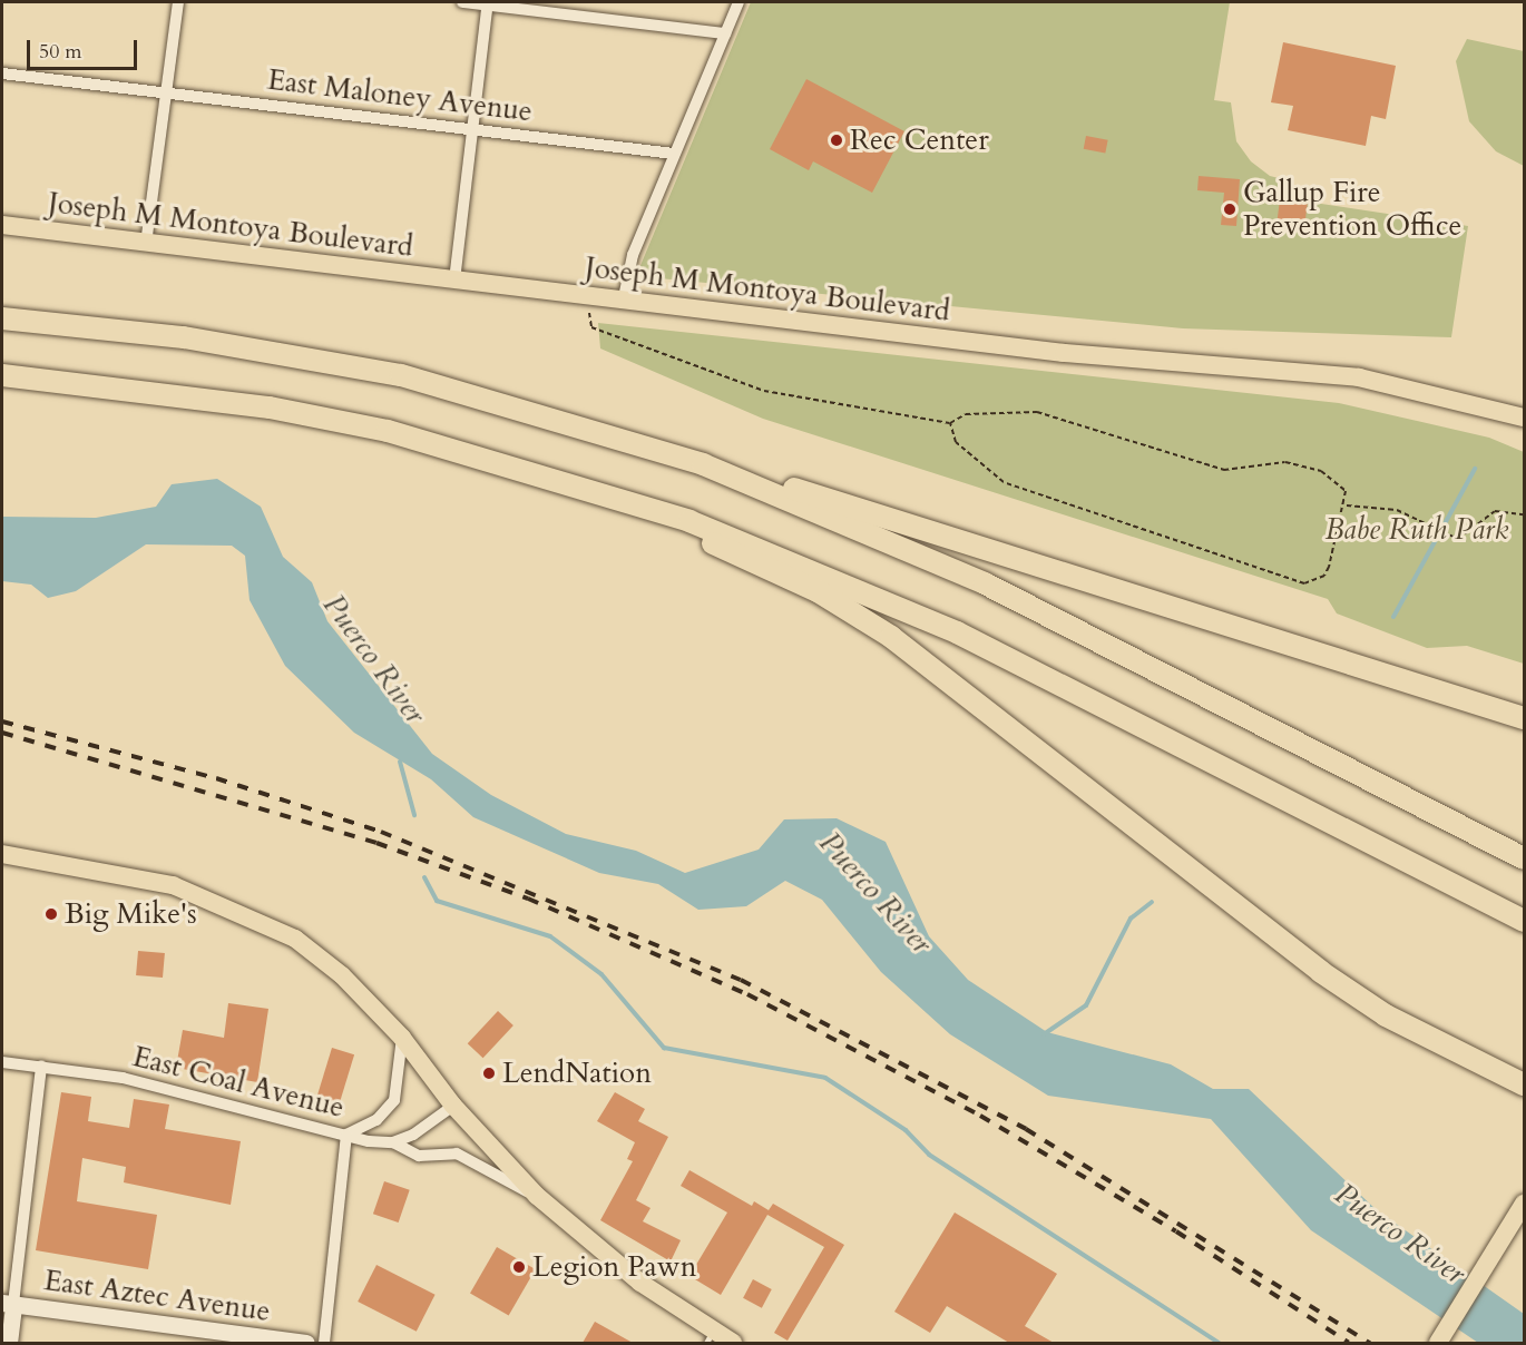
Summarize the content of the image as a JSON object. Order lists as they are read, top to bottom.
{
  "streets": {
    "main road": ["Joseph M Montoya Boulevard", "East Aztec Avenue"],
    "street": ["East Maloney Avenue", "East Coal Avenue"]
  },
  "water": ["Puerco River"],
  "parks": ["Babe Ruth Park"],
  "places": [
    "Rec Center",
    "Gallup Fire Prevention Office",
    "Big Mike's",
    "LendNation",
    "Legion Pawn"
  ],
  "scale_bar": "50 m"
}
